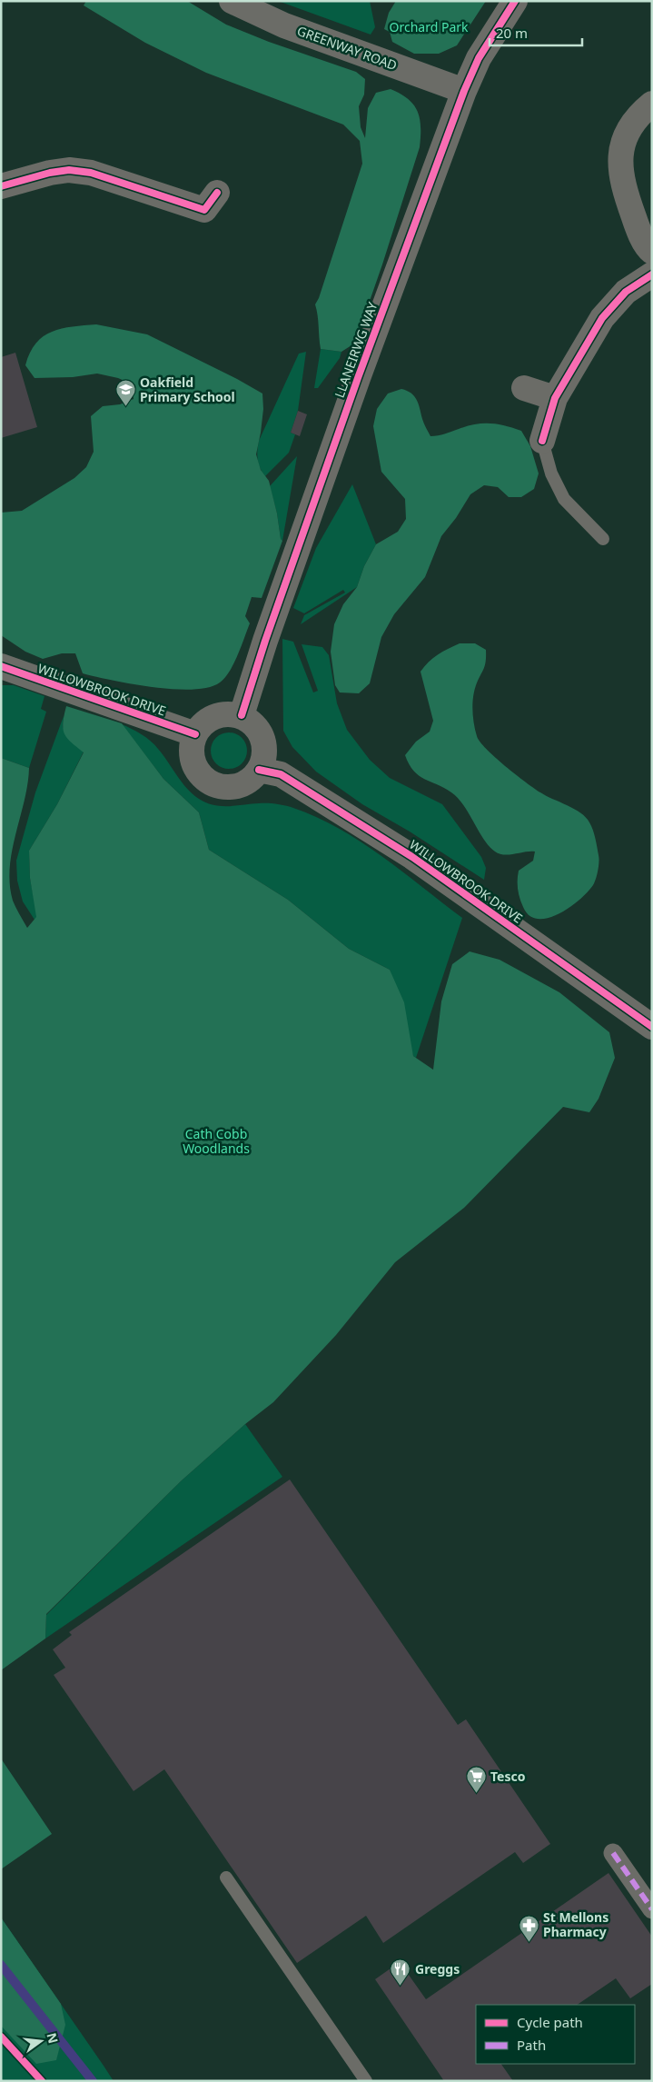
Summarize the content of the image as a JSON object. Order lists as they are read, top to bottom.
{
  "streets": {
    "street": ["GREENWAY ROAD", "LLANEIRWG WAY", "WILLOWBROOK DRIVE"]
  },
  "crossings": [
    ["GREENWAY ROAD", "LLANEIRWG WAY"],
    ["LLANEIRWG WAY", "WILLOWBROOK DRIVE"]
  ],
  "parks": ["Orchard Park", "Cath Cobb Woodlands"],
  "places": {
    "school or university": ["Oakfield Primary School"],
    "supermarket": ["Tesco"],
    "pharmacy": ["St Mellons Pharmacy"],
    "restaurant": ["Greggs"]
  },
  "legend": ["Cycle path", "Path"],
  "scale_bar": "20 m",
  "north": "right"
}
